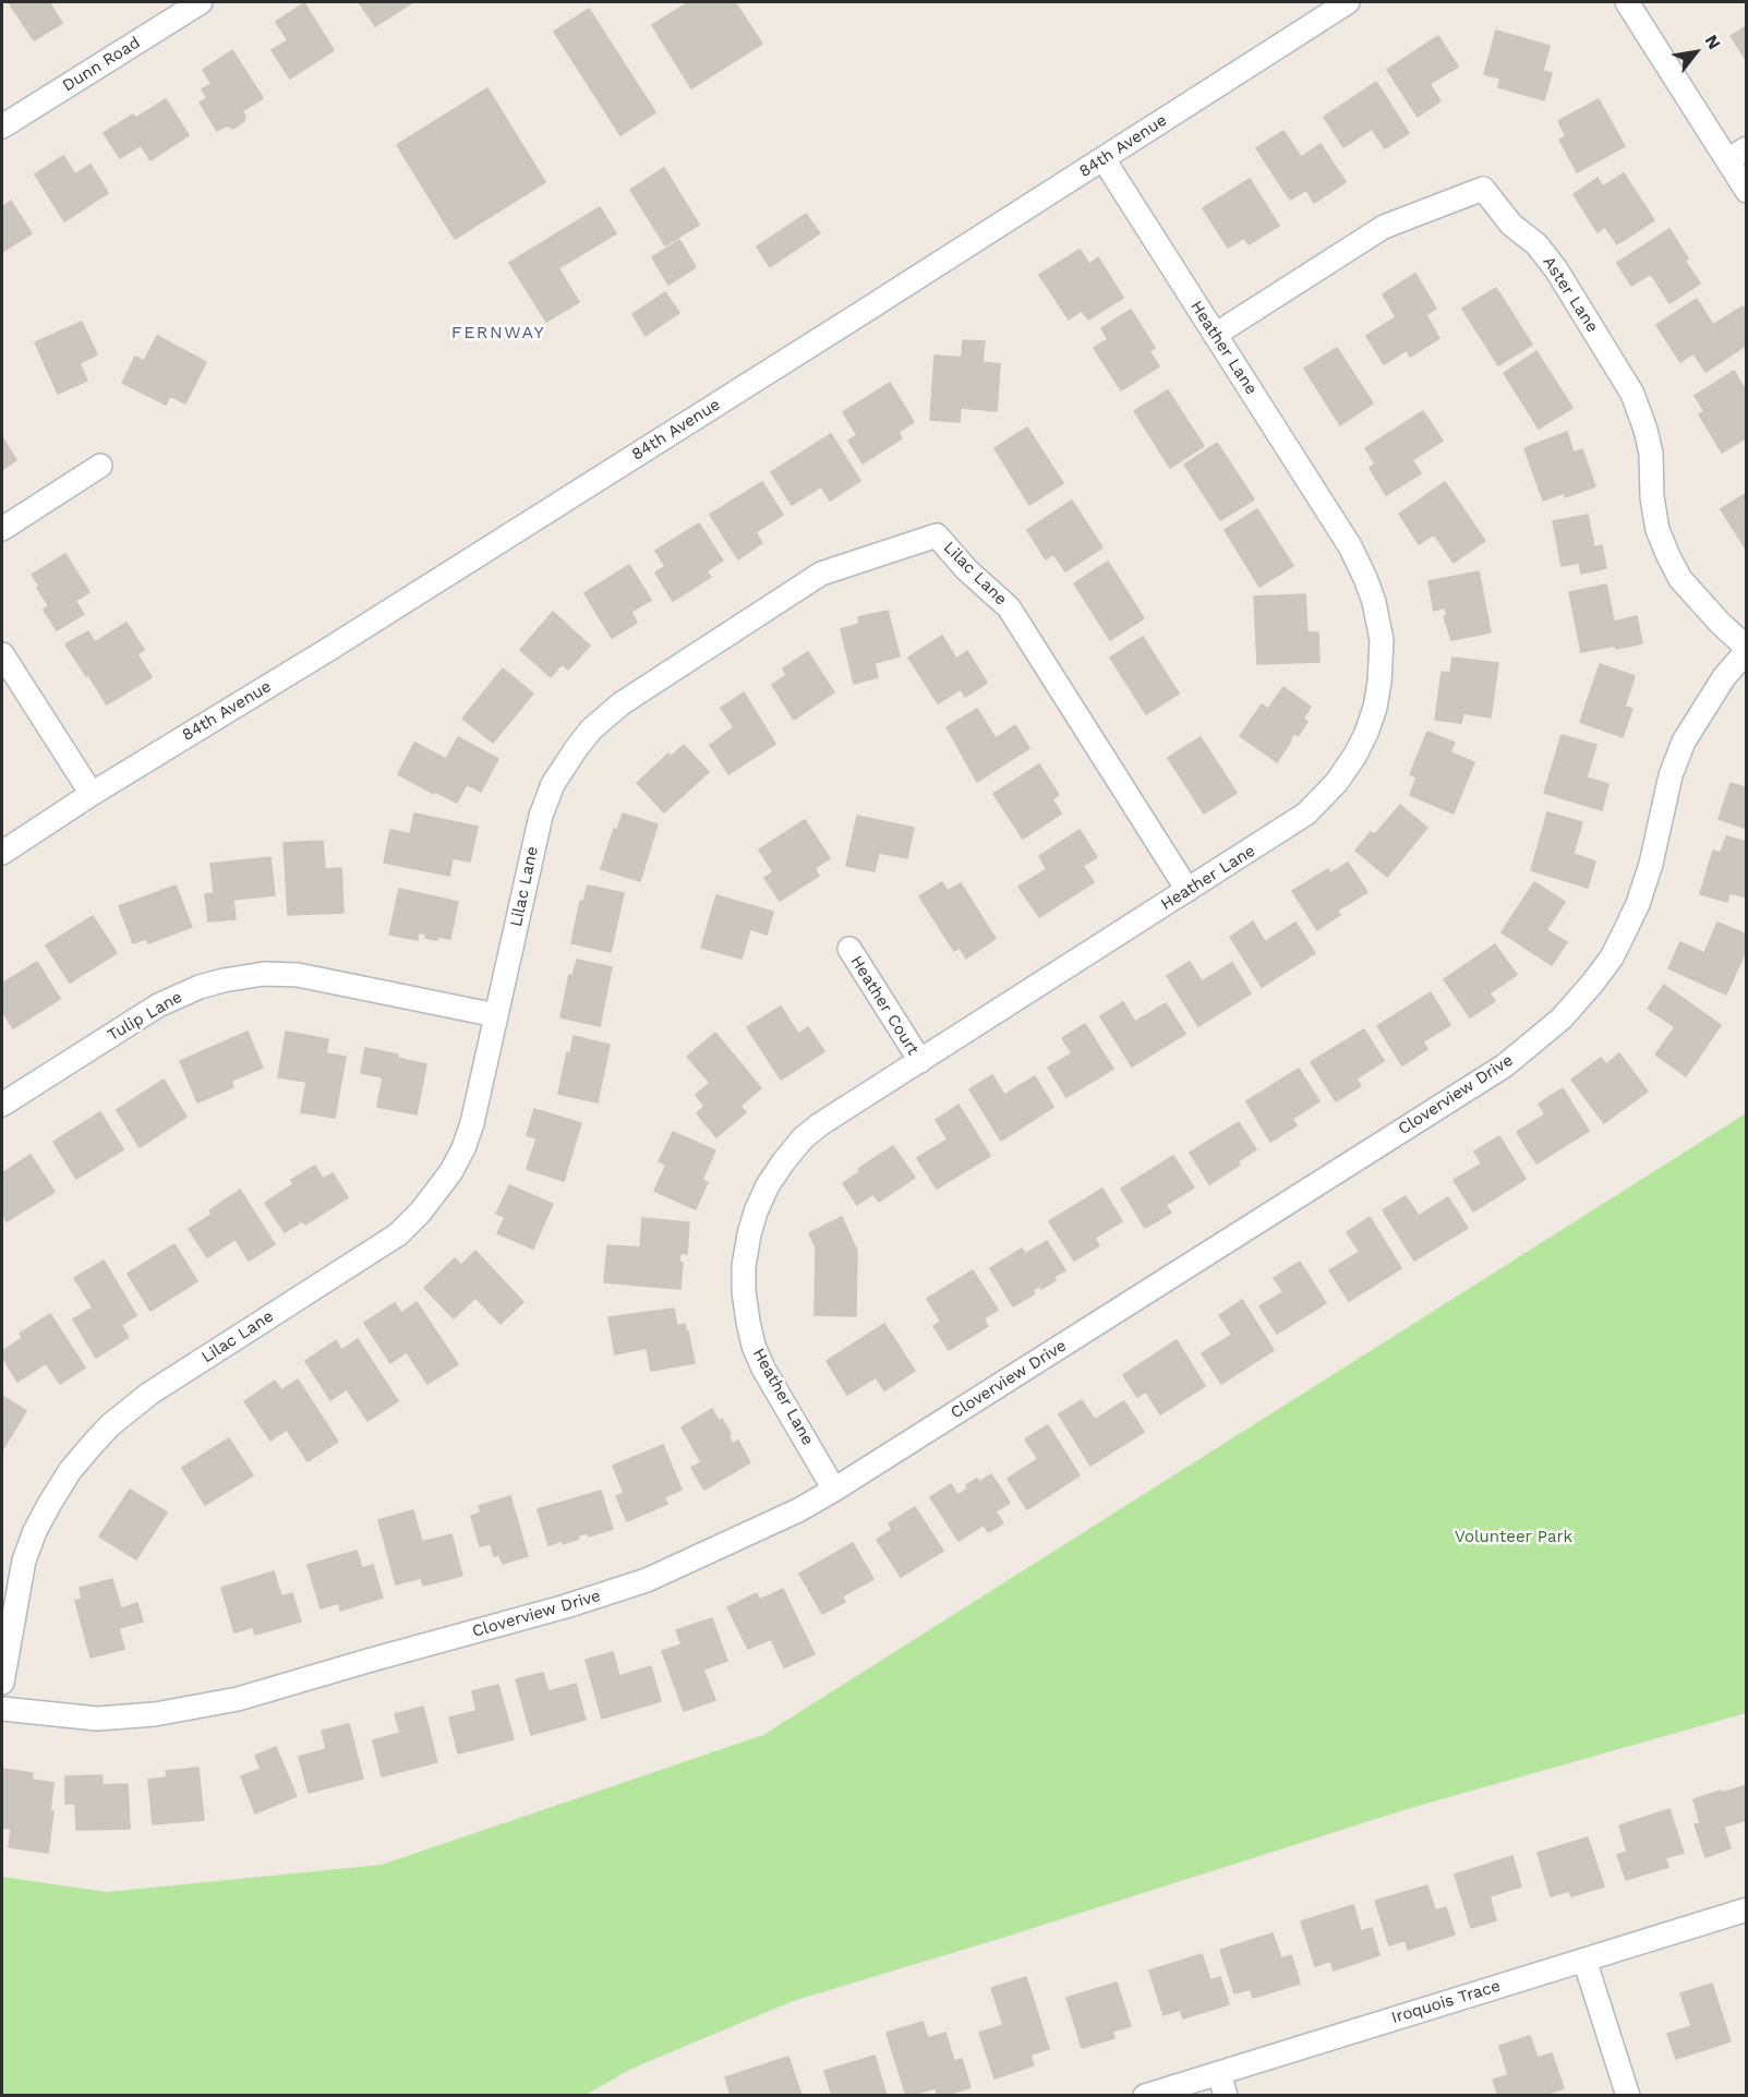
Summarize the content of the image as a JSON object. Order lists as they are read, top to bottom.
{
  "streets": {
    "street": [
      "Dunn Road",
      "84th Avenue",
      "Aster Lane",
      "Heather Lane",
      "Lilac Lane",
      "Heather Court",
      "Tulip Lane",
      "Cloverview Drive",
      "Iroquois Trace"
    ]
  },
  "crossings": [
    ["84th Avenue", "Heather Lane"],
    ["Aster Lane", "Heather Lane"],
    ["Aster Lane", "Cloverview Drive"],
    ["Heather Lane", "Lilac Lane"],
    ["Heather Lane", "Heather Court"],
    ["Heather Lane", "Cloverview Drive"],
    ["Lilac Lane", "Tulip Lane"]
  ],
  "districts": ["FERNWAY"],
  "parks": ["Volunteer Park"],
  "north": "top right"
}
